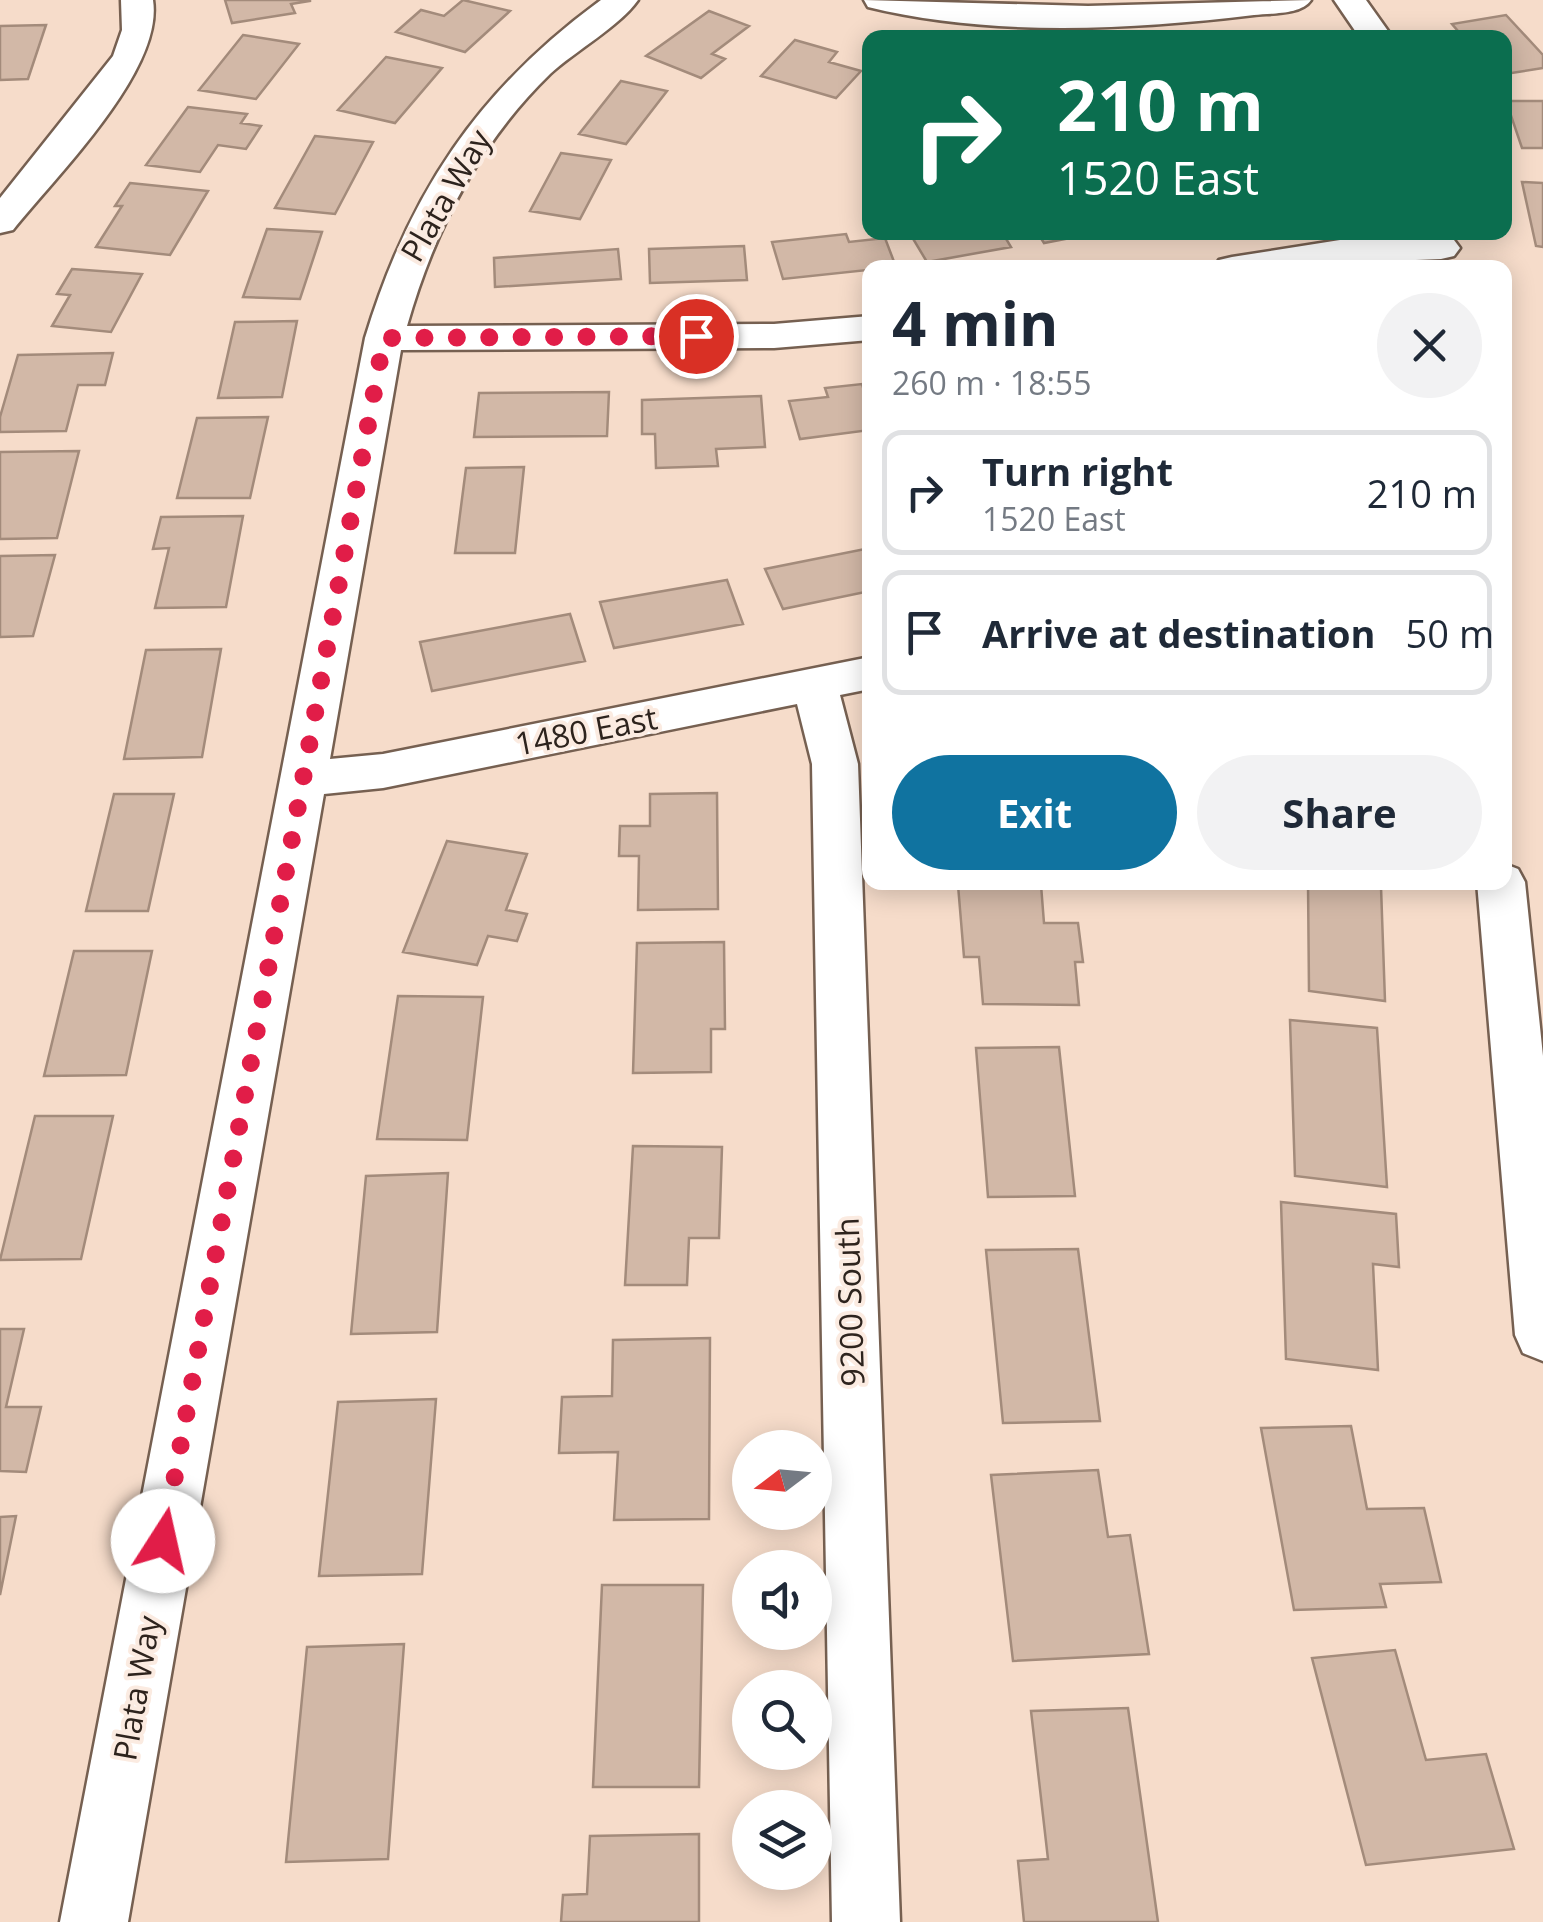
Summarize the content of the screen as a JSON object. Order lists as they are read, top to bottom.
{
  "streets": {
    "street": ["Plata Way", "1480 East", "9200 South"]
  },
  "crossings": [
    ["Plata Way", "1480 East"],
    ["1480 East", "9200 South"]
  ],
  "north": "left",
  "page": {
    "turn": ["210 m", "1520 East"],
    "heading": ["4 min", "260 m · 18:55"],
    "list": [
      {
        "name": "Turn right",
        "note": "1520 East",
        "value": "210 m"
      },
      {
        "name": "Arrive at destination",
        "value": "50 m"
      }
    ],
    "buttons": ["Exit", "Share"]
  }
}
